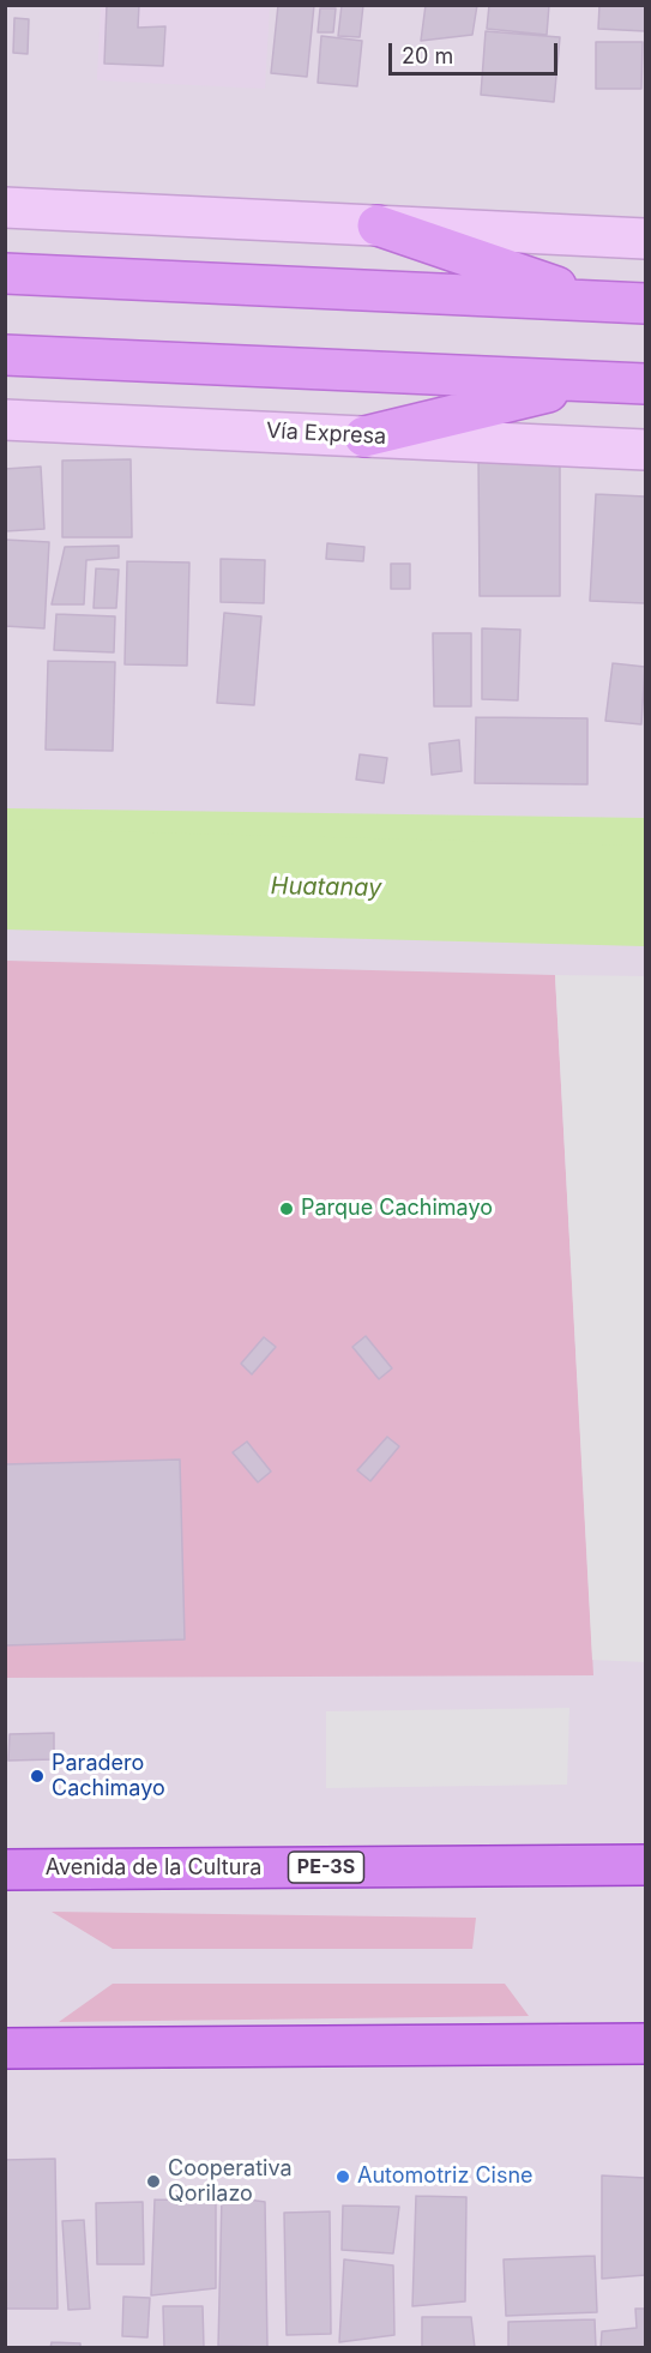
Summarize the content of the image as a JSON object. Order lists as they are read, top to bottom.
{
  "streets": {
    "highway": ["PE-3S", "Avenida de la Cultura"],
    "main road": ["Vía Expresa"]
  },
  "water": ["Huatanay"],
  "places": [
    "Parque Cachimayo",
    "Paradero Cachimayo",
    "Automotriz Cisne",
    "Cooperativa Qorilazo"
  ],
  "scale_bar": "20 m"
}
